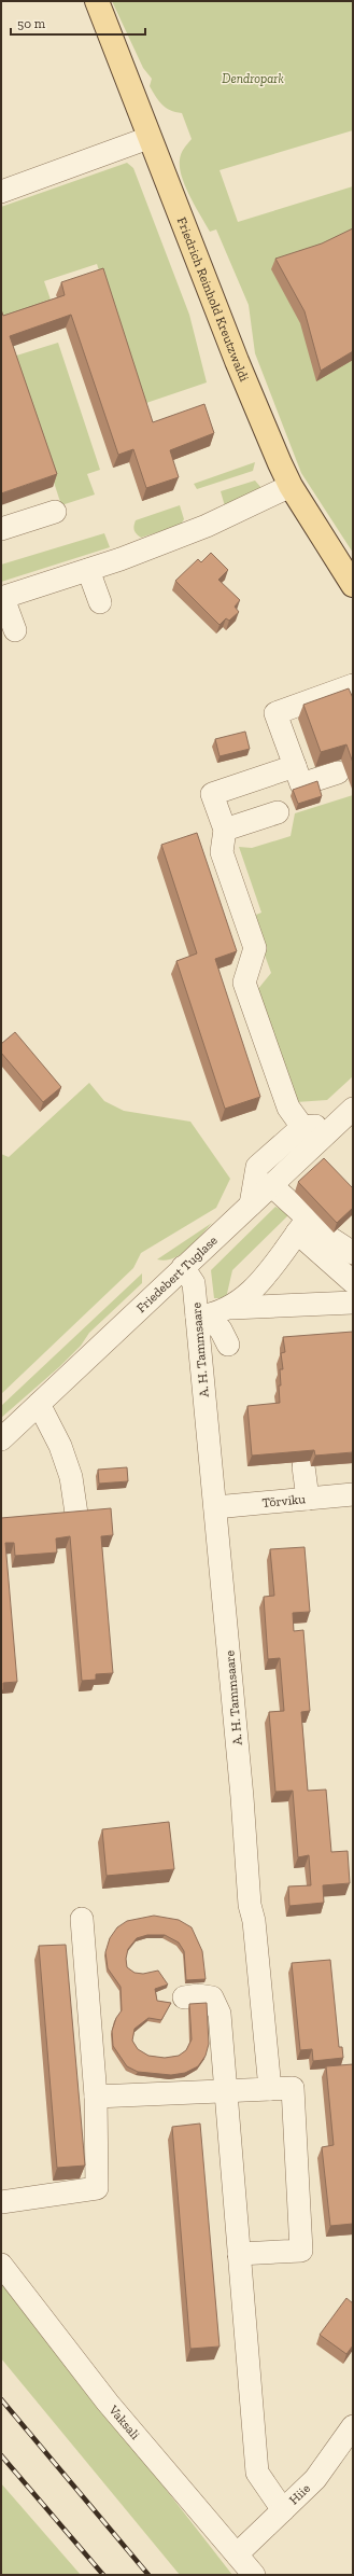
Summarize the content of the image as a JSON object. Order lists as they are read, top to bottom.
{
  "streets": {
    "main road": ["Friedrich Reinhold Kreutzwaldi"],
    "street": [
      "Friedebert Tuglase",
      "A. H. Tammsaare",
      "Tõrviku",
      "Vaksali",
      "Hiie"
    ]
  },
  "crossings": [
    ["Friedebert Tuglase", "A. H. Tammsaare"],
    ["A. H. Tammsaare", "Tõrviku"],
    ["Vaksali", "Hiie"]
  ],
  "parks": ["Dendropark"],
  "scale_bar": "50 m"
}
